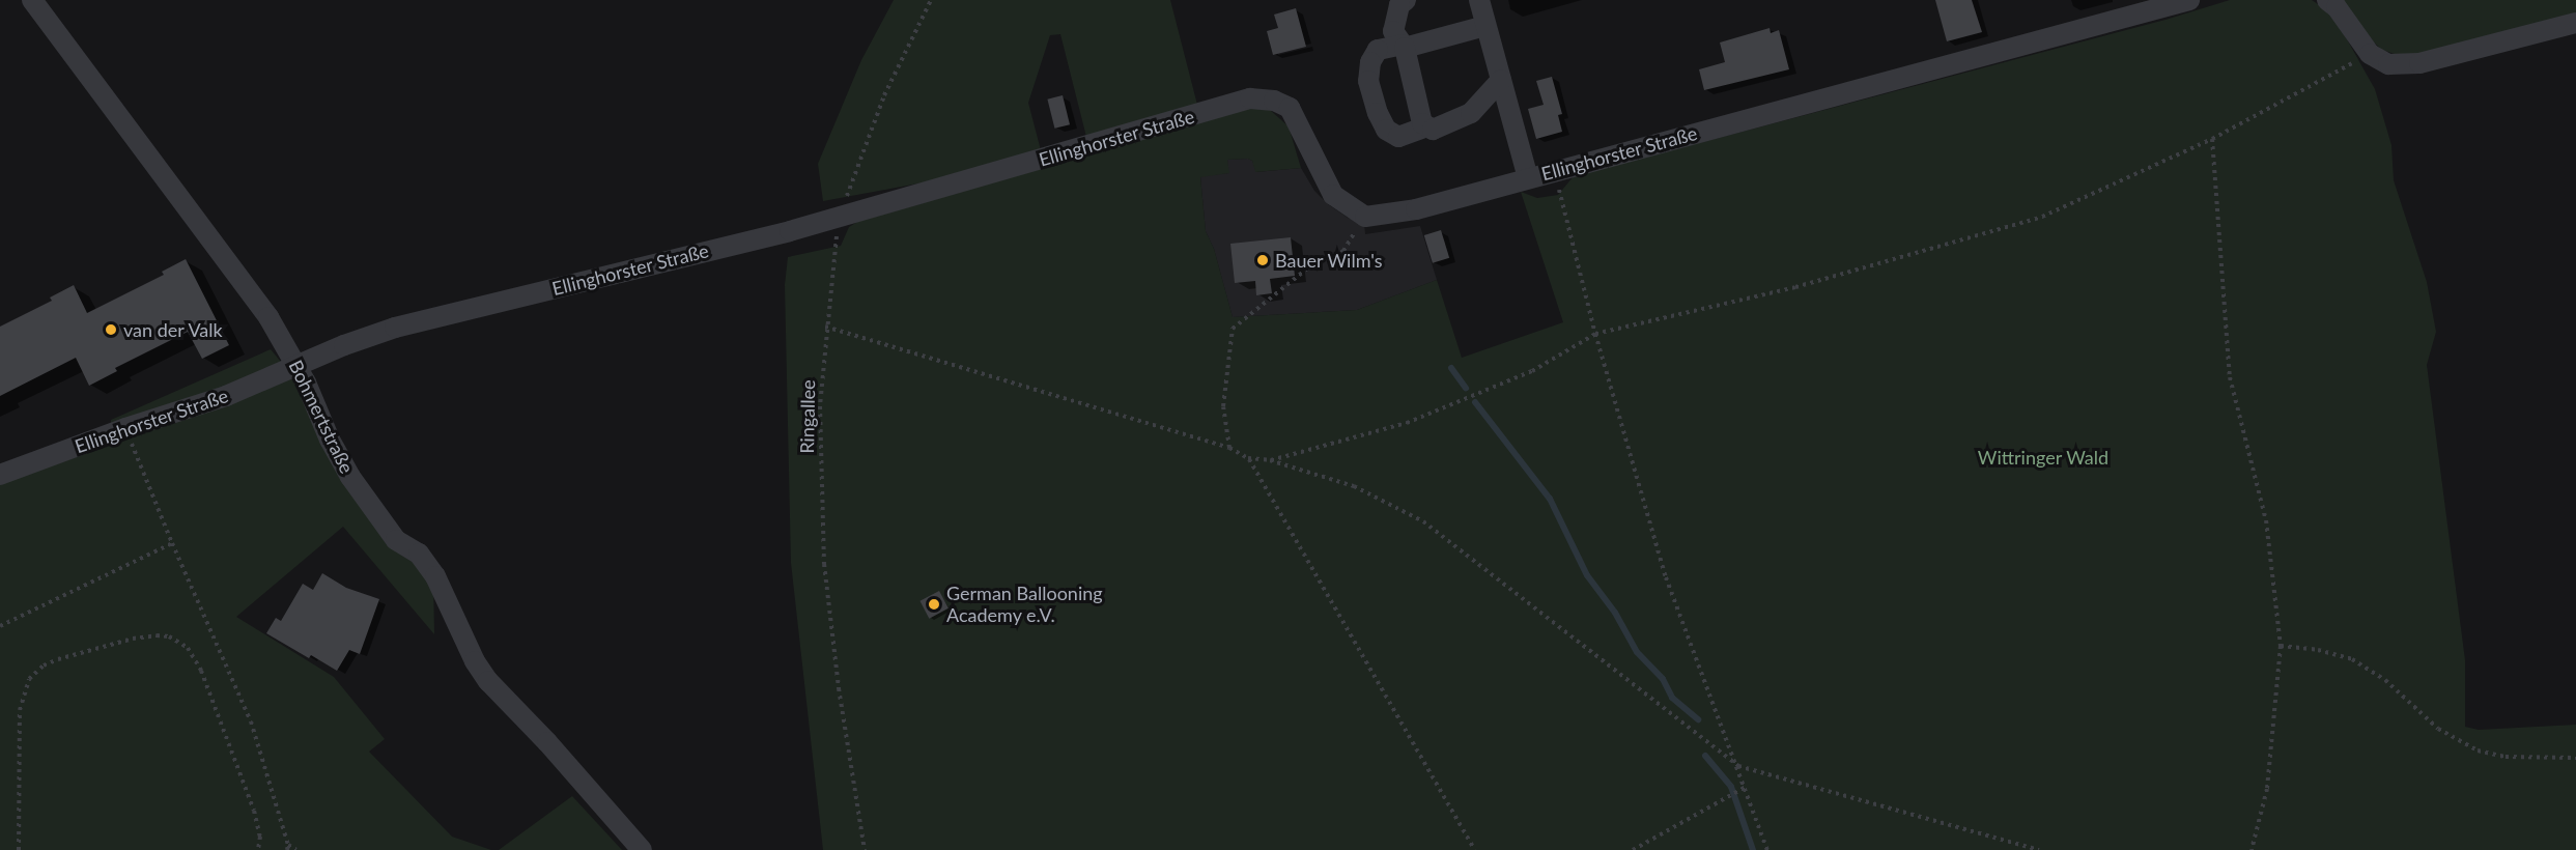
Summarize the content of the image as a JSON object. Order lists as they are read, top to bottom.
{
  "streets": {
    "street": ["Ellinghorster Straße", "Bohmertstraße"],
    "path": ["Ringallee"]
  },
  "crossings": [
    ["Ellinghorster Straße", "Bohmertstraße"],
    ["Ellinghorster Straße", "Ringallee"]
  ],
  "parks": ["Wittringer Wald"],
  "places": ["Bauer Wilm's", "van der Valk", "German Ballooning Academy e.V."]
}
